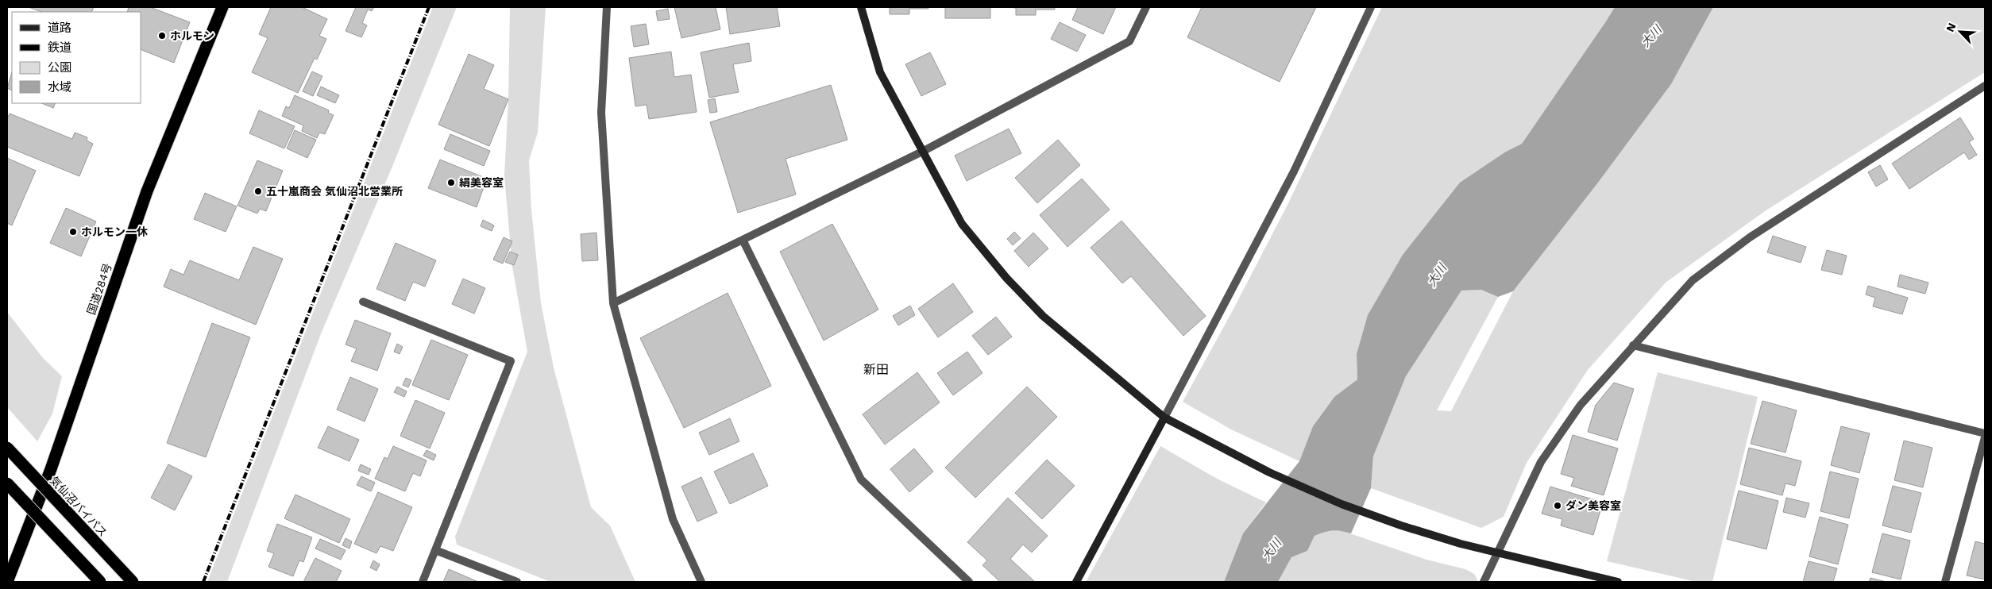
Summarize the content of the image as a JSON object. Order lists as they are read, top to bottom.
{
  "streets": {
    "highway": ["国道284号", "気仙沼バイパス"]
  },
  "districts": ["新田"],
  "water": ["大川"],
  "places": [
    "ホルモン",
    "絹美容室",
    "五十嵐商会 気仙沼北営業所",
    "ホルモン一休",
    "ダン美容室"
  ],
  "legend": [
    "道路",
    "鉄道",
    "公園",
    "水域"
  ],
  "north": "top left"
}
